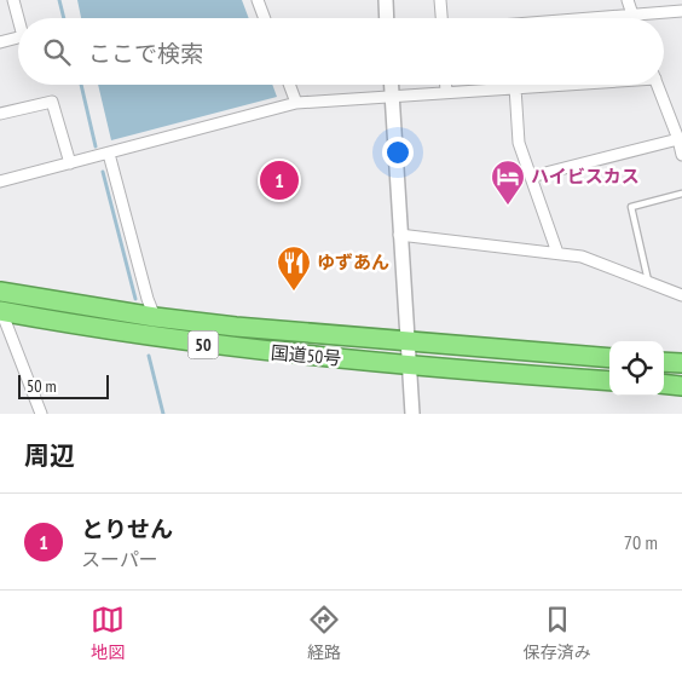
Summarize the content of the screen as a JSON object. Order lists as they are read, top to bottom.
{
  "streets": {
    "highway": ["50", "国道50号"]
  },
  "places": {
    "hotel": ["ハイビスカス"],
    "restaurant": ["ゆずあん"]
  },
  "scale_bar": "50 m",
  "page": {
    "search": "ここで検索",
    "pins": "1",
    "scale": "50 m",
    "heading": "周辺",
    "list": [
      {
        "mark": "1",
        "name": "とりせん",
        "note": "スーパー",
        "value": "70 m"
      }
    ],
    "nav": ["地図", "経路", "保存済み"]
  }
}
